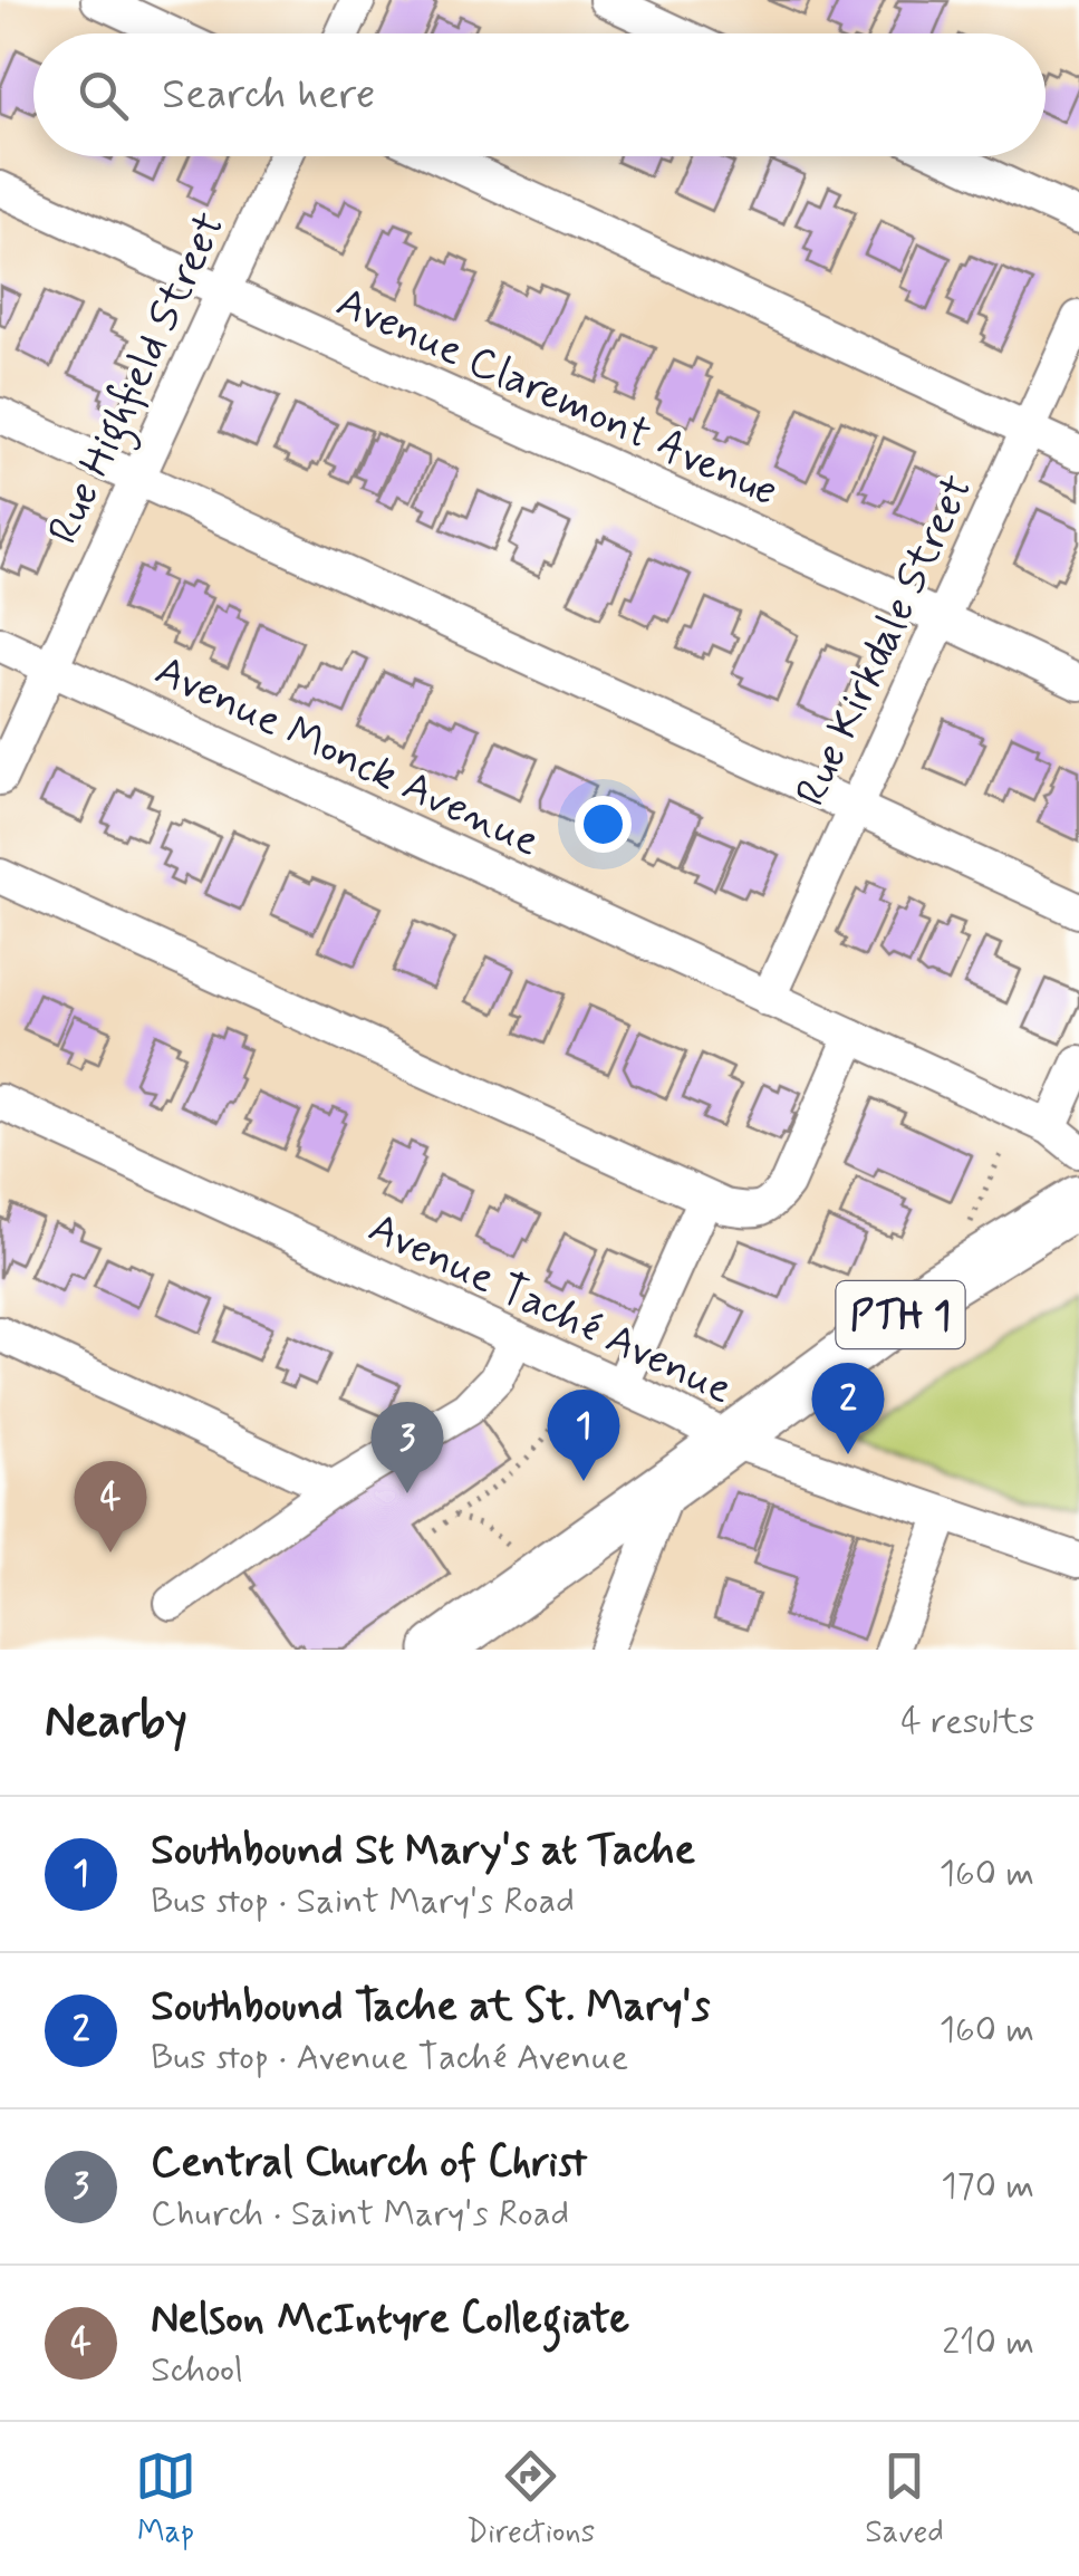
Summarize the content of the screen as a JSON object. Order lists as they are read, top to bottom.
{
  "streets": {
    "highway": ["PTH 1"],
    "street": [
      "Rue Highfield Street",
      "Avenue Claremont Avenue",
      "Rue Kirkdale Street",
      "Avenue Monck Avenue",
      "Avenue Taché Avenue"
    ]
  },
  "crossings": [
    ["Rue Highfield Street", "Avenue Claremont Avenue"],
    ["Rue Highfield Street", "Avenue Monck Avenue"],
    ["Avenue Claremont Avenue", "Rue Kirkdale Street"],
    ["Rue Kirkdale Street", "Avenue Monck Avenue"],
    ["Avenue Taché Avenue", "PTH 1"]
  ],
  "page": {
    "search": "Search here",
    "pins": [
      "2",
      "1",
      "3",
      "4"
    ],
    "heading": ["Nearby", "4 results"],
    "list": [
      {
        "mark": "1",
        "name": "Southbound St Mary's at Tache",
        "note": "Bus stop · Saint Mary's Road",
        "value": "160 m"
      },
      {
        "mark": "2",
        "name": "Southbound Tache at St. Mary's",
        "note": "Bus stop · Avenue Taché Avenue",
        "value": "160 m"
      },
      {
        "mark": "3",
        "name": "Central Church of Christ",
        "note": "Church · Saint Mary's Road",
        "value": "170 m"
      },
      {
        "mark": "4",
        "name": "Nelson McIntyre Collegiate",
        "note": "School",
        "value": "210 m"
      }
    ],
    "nav": ["Map", "Directions", "Saved"]
  }
}
